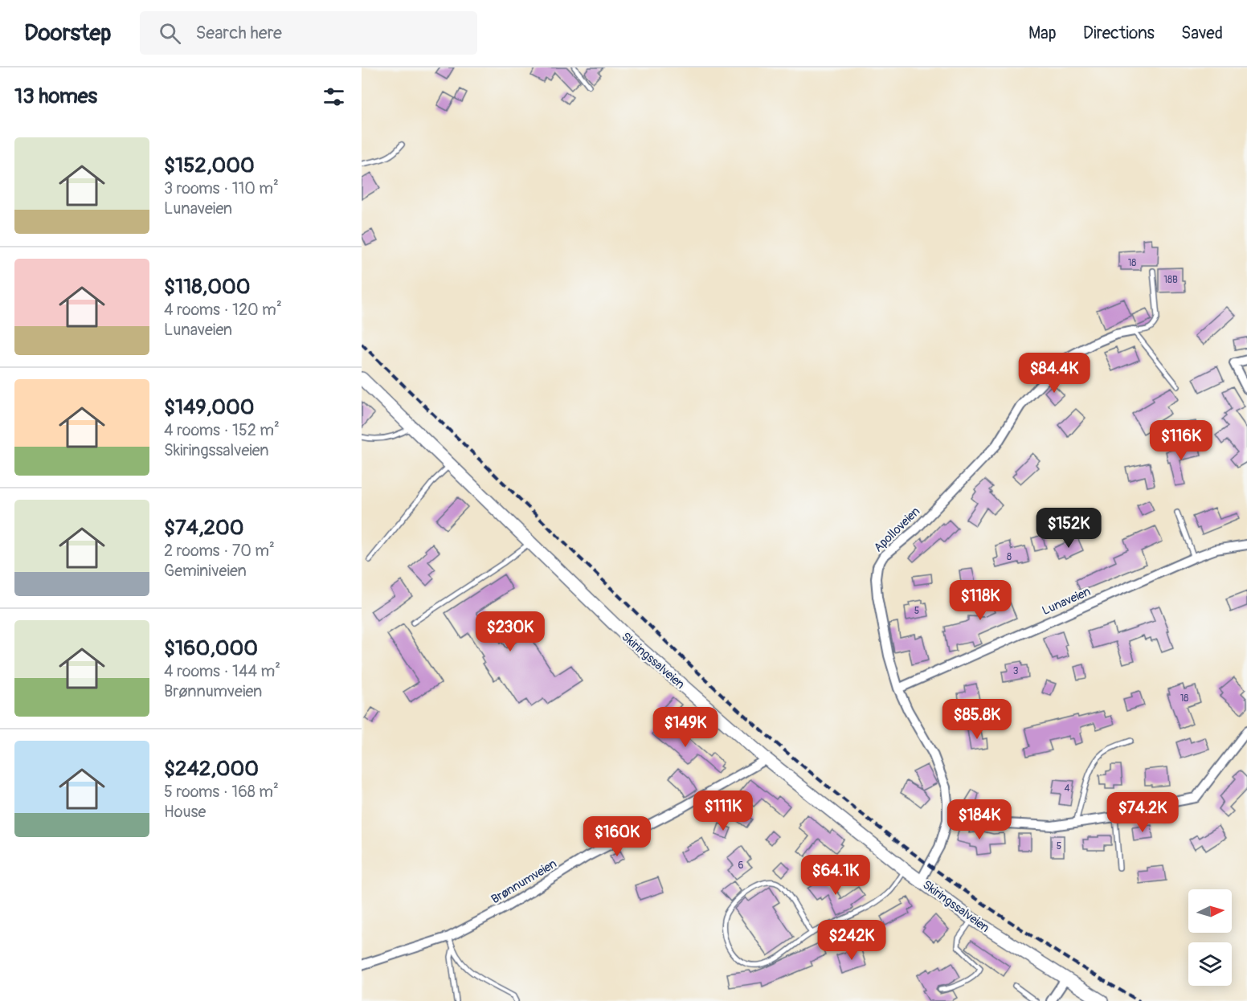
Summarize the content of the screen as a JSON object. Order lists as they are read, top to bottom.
{
  "streets": {
    "main road": ["Skiringssalveien"],
    "street": ["Apolloveien", "Lunaveien", "Brønnumveien"]
  },
  "crossings": [
    ["Apolloveien", "Lunaveien"],
    ["Apolloveien", "Skiringssalveien"],
    ["Skiringssalveien", "Brønnumveien"]
  ],
  "house_numbers": [
    "18",
    "18B",
    "8",
    "5",
    "3",
    "18",
    "4",
    "5",
    "6"
  ],
  "north": "right",
  "page": {
    "header": "Doorstep",
    "search": "Search here",
    "nav": ["Map", "Directions", "Saved"],
    "heading": "13 homes",
    "list": [
      {
        "name": "$152,000",
        "note": "3 rooms · 110 m² · Lunaveien"
      },
      {
        "name": "$118,000",
        "note": "4 rooms · 120 m² · Lunaveien"
      },
      {
        "name": "$149,000",
        "note": "4 rooms · 152 m² · Skiringssalveien"
      },
      {
        "name": "$74,200",
        "note": "2 rooms · 70 m² · Geminiveien"
      },
      {
        "name": "$160,000",
        "note": "4 rooms · 144 m² · Brønnumveien"
      },
      {
        "name": "$242,000",
        "note": "5 rooms · 168 m² · House"
      }
    ],
    "price": [
      "$84.4K",
      "$116K",
      "$152K",
      "$118K",
      "$230K",
      "$85.8K",
      "$149K",
      "$111K",
      "$74.2K",
      "$184K",
      "$160K",
      "$64.1K",
      "$242K"
    ]
  }
}
